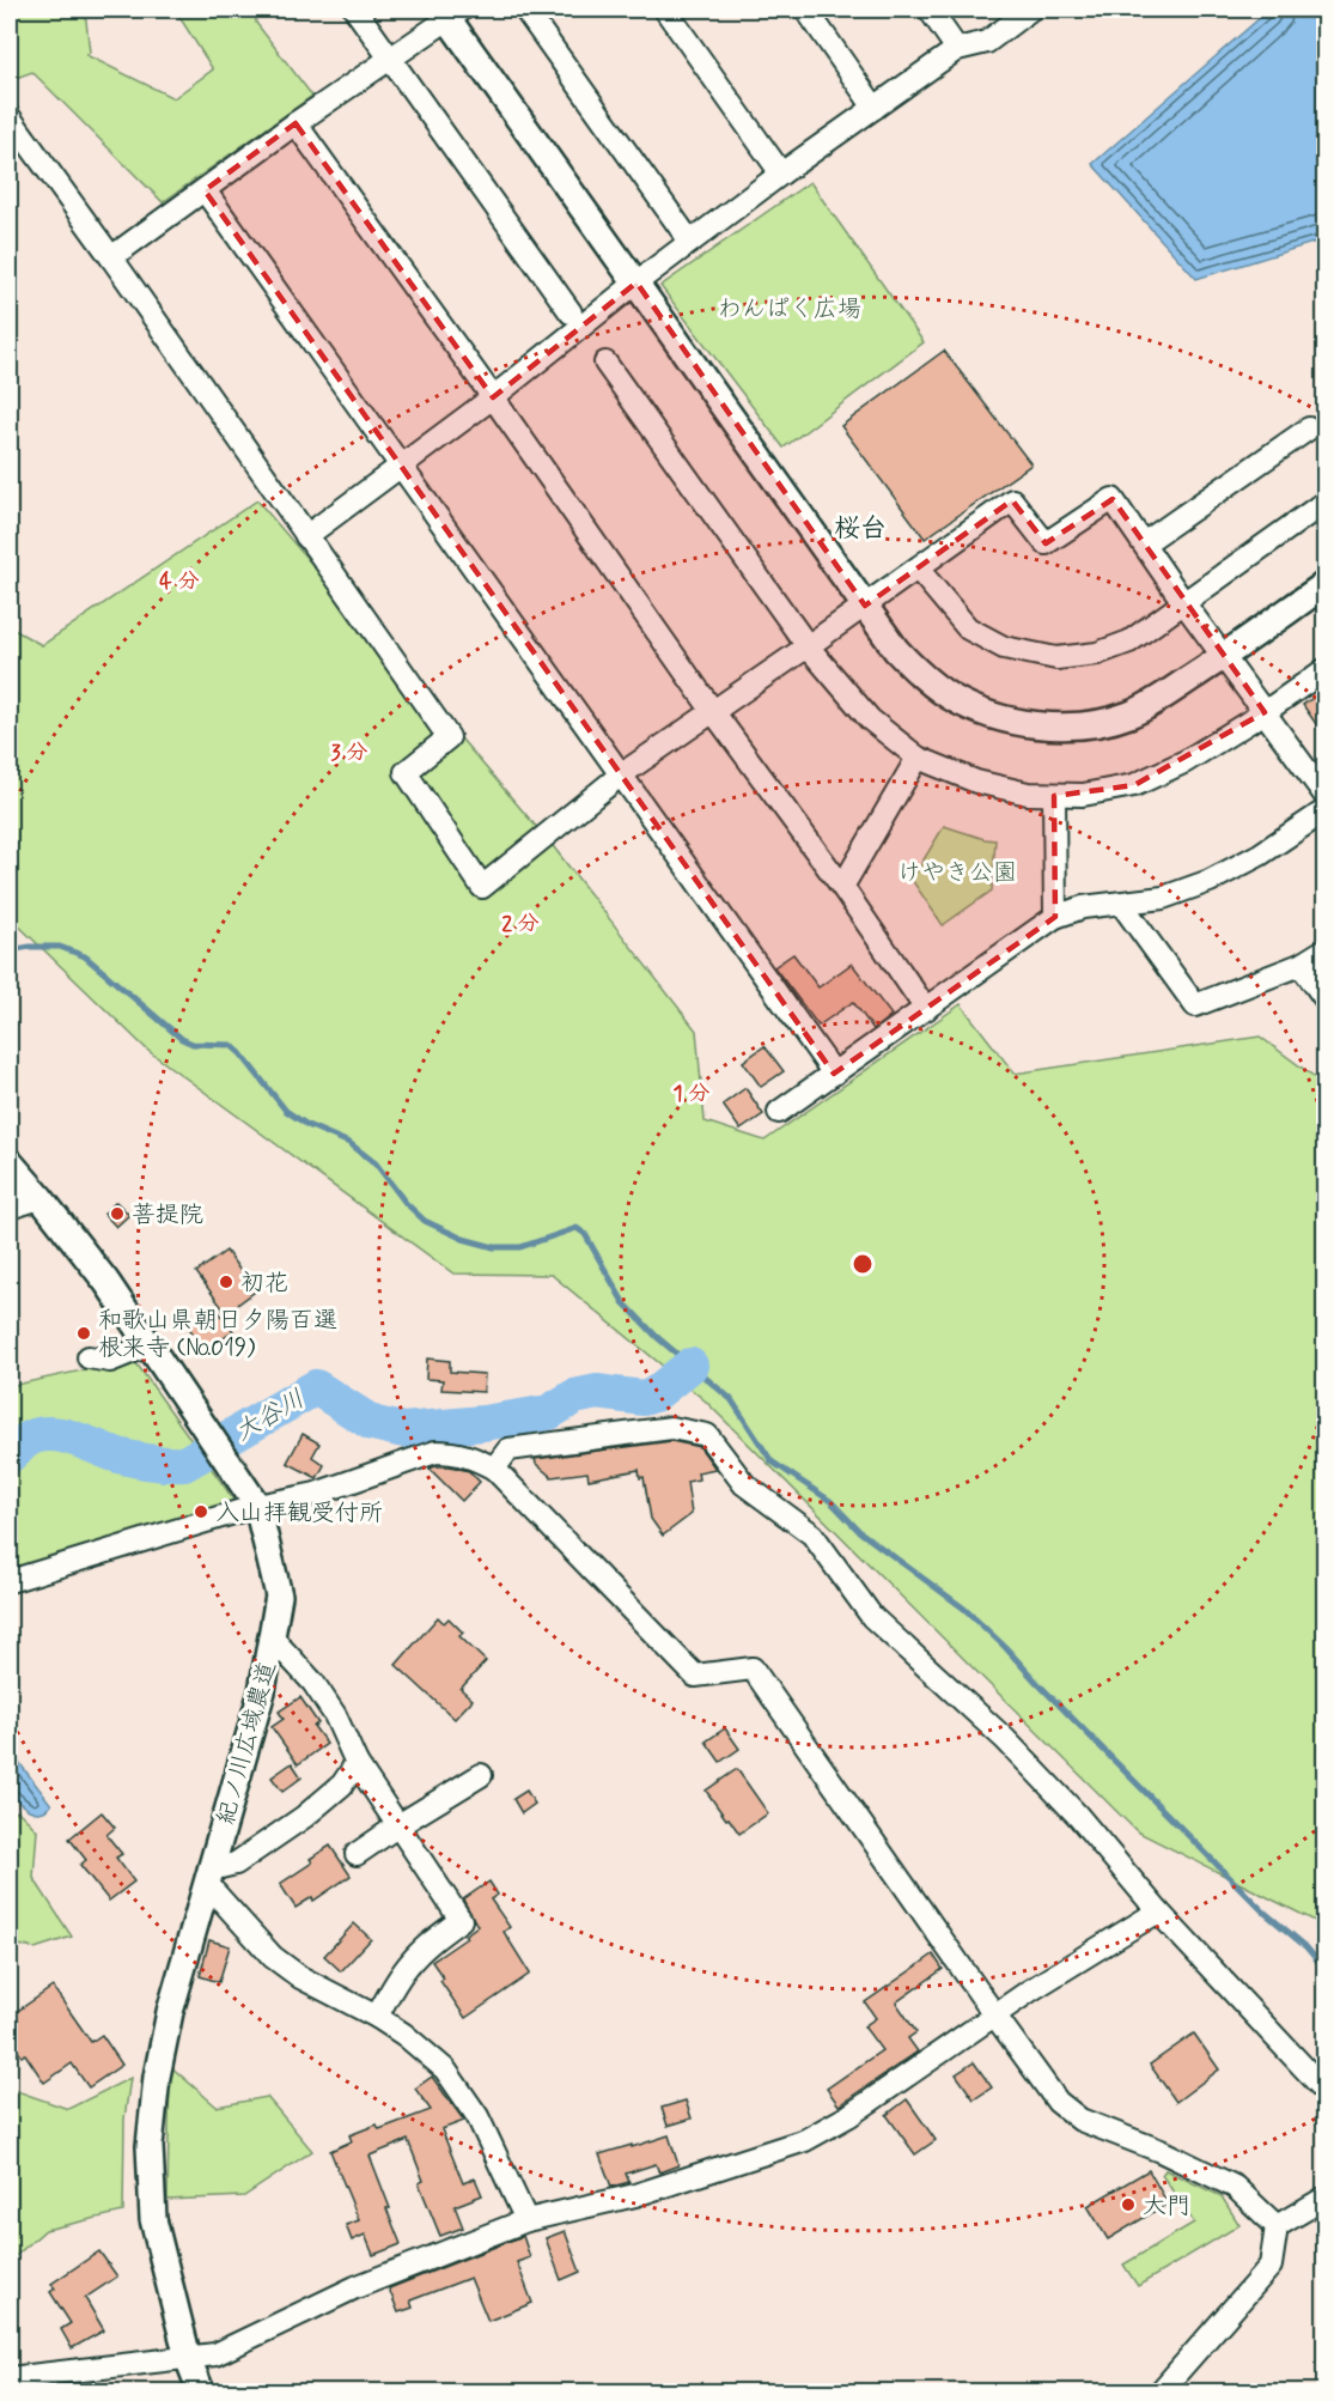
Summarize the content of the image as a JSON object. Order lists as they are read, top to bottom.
{
  "streets": {
    "street": ["紀ノ川広域農道"]
  },
  "districts": ["桜台"],
  "water": ["大谷川"],
  "parks": ["わんぱく広場", "けやき公園"],
  "places": [
    "菩提院",
    "初花",
    "和歌山県朝日夕陽百選 根来寺 (№019)",
    "入山拝観受付所",
    "大門"
  ],
  "rings": [
    "4 分",
    "3 分",
    "2 分",
    "1 分"
  ]
}
